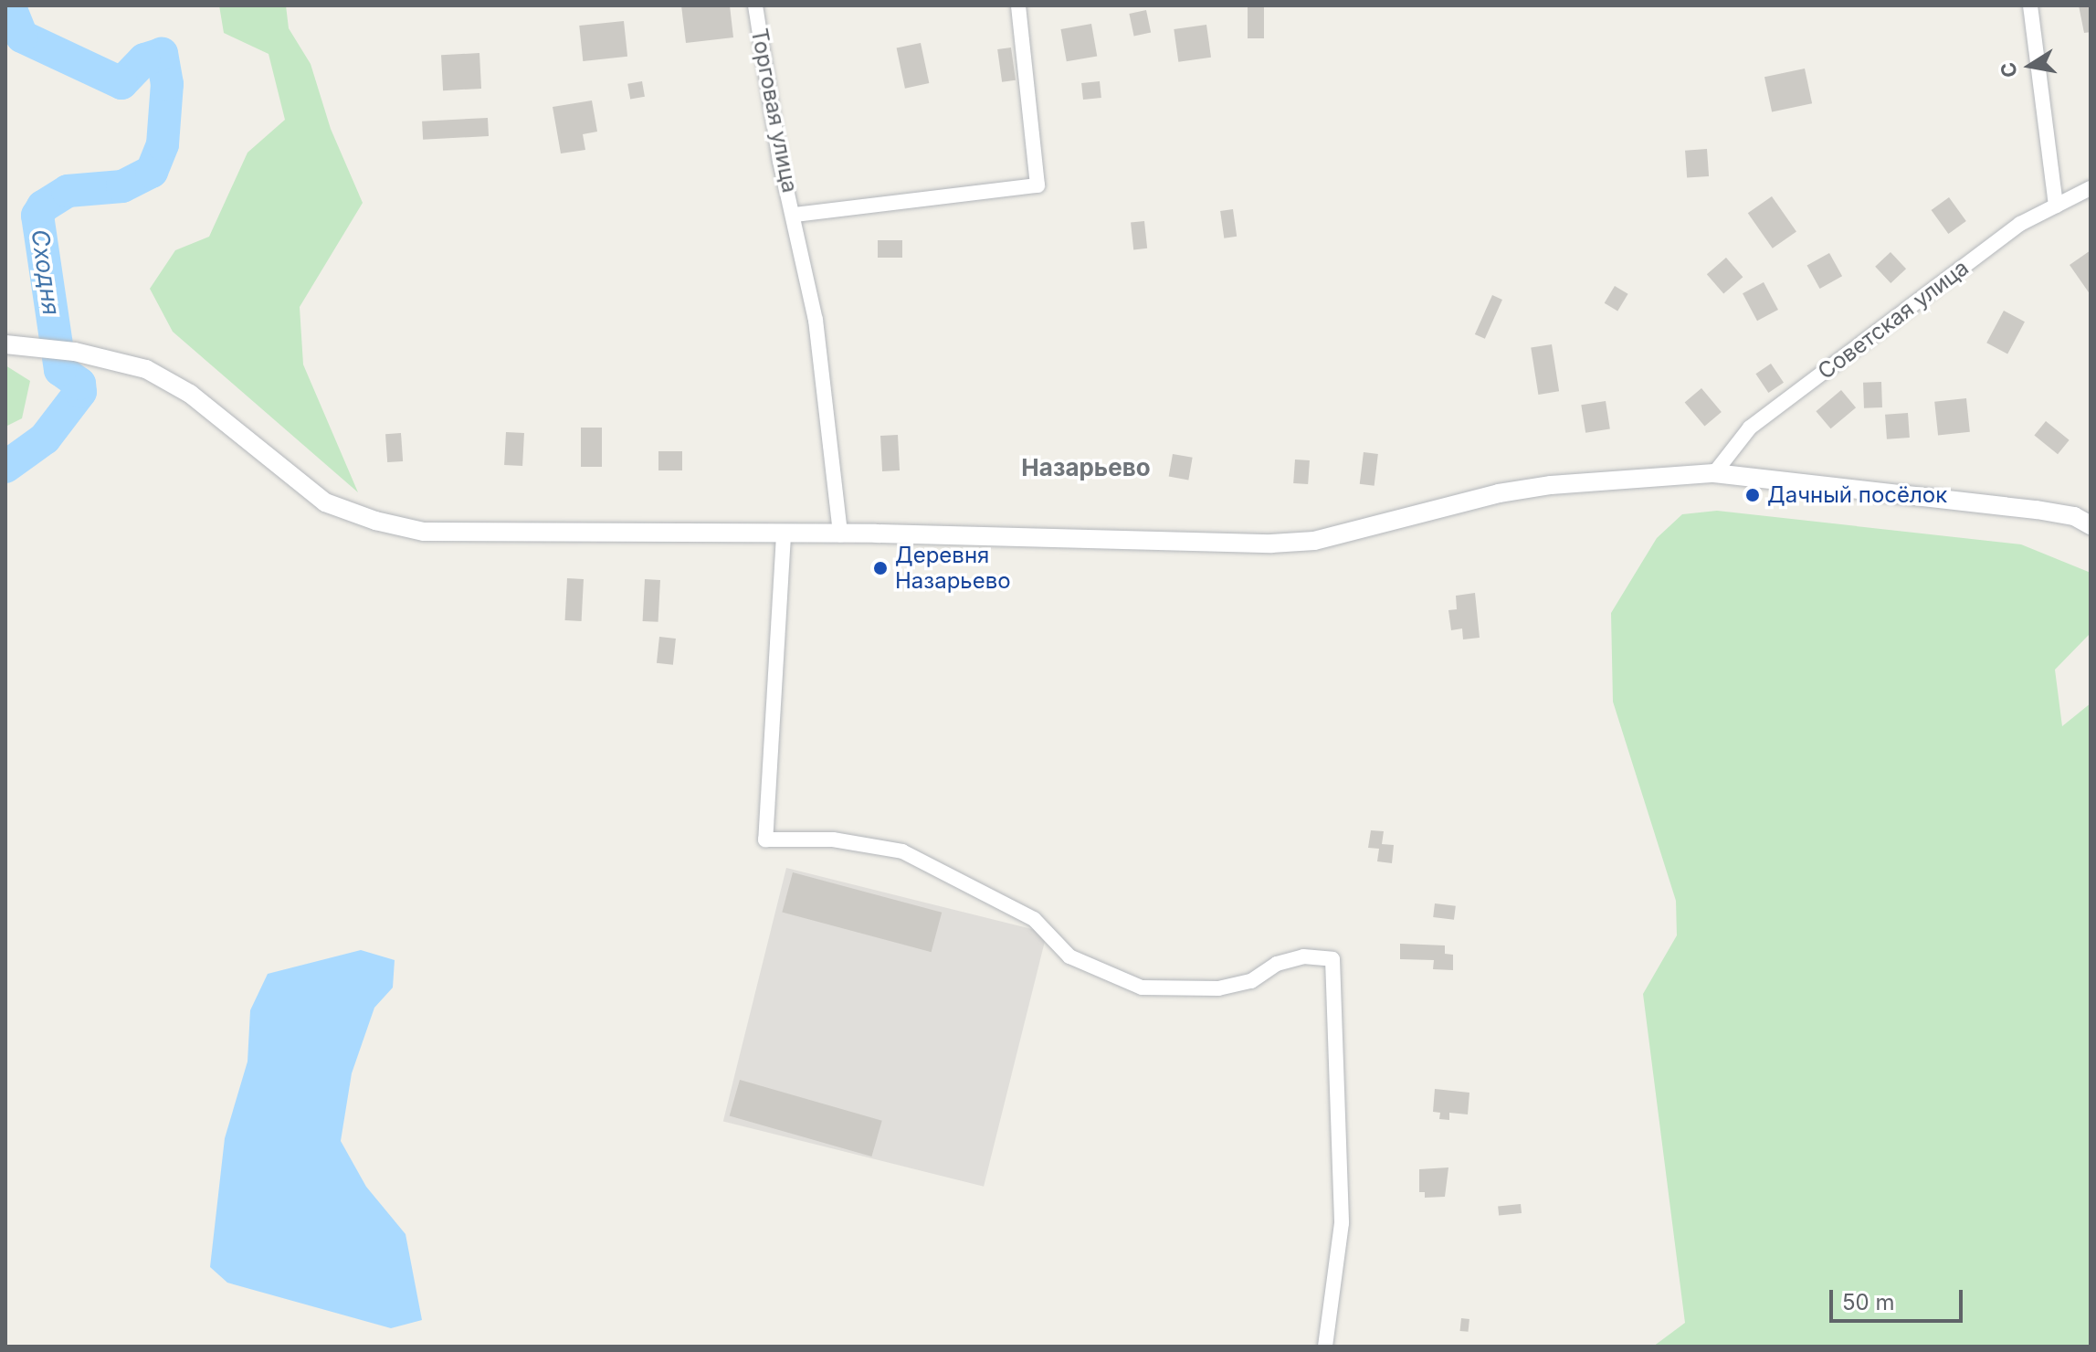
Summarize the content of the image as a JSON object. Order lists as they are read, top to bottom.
{
  "streets": {
    "street": ["Торговая улица", "Советская улица"]
  },
  "districts": ["Назарьево"],
  "water": ["Сходня"],
  "places": ["Дачный посёлок", "Деревня Назарьево"],
  "scale_bar": "50 m",
  "north": "left"
}
